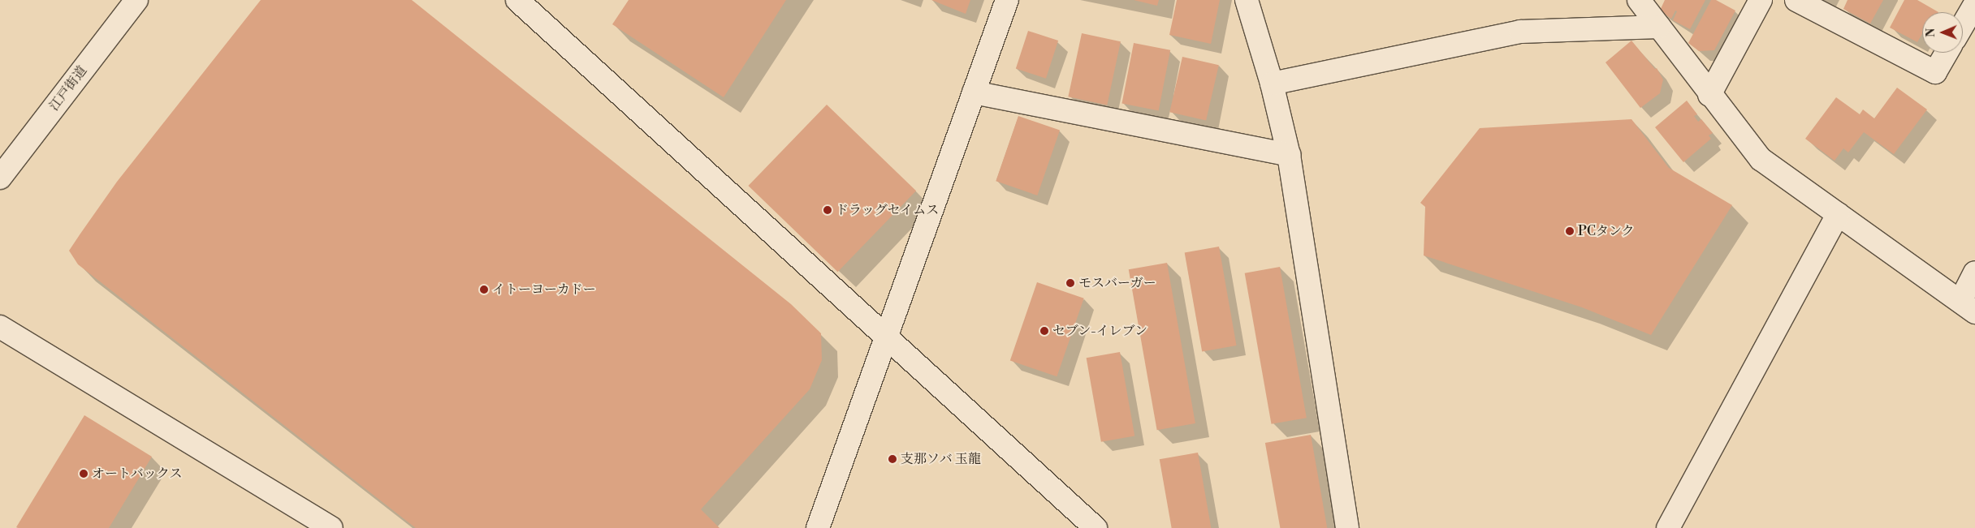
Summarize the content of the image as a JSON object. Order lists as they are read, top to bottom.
{
  "streets": {
    "street": ["江戸街道"]
  },
  "places": [
    "ドラッグセイムス",
    "PCタンク",
    "モスバーガー",
    "イトーヨーカドー",
    "セブン-イレブン",
    "支那ソバ 玉龍",
    "オートバックス"
  ],
  "north": "left"
}
